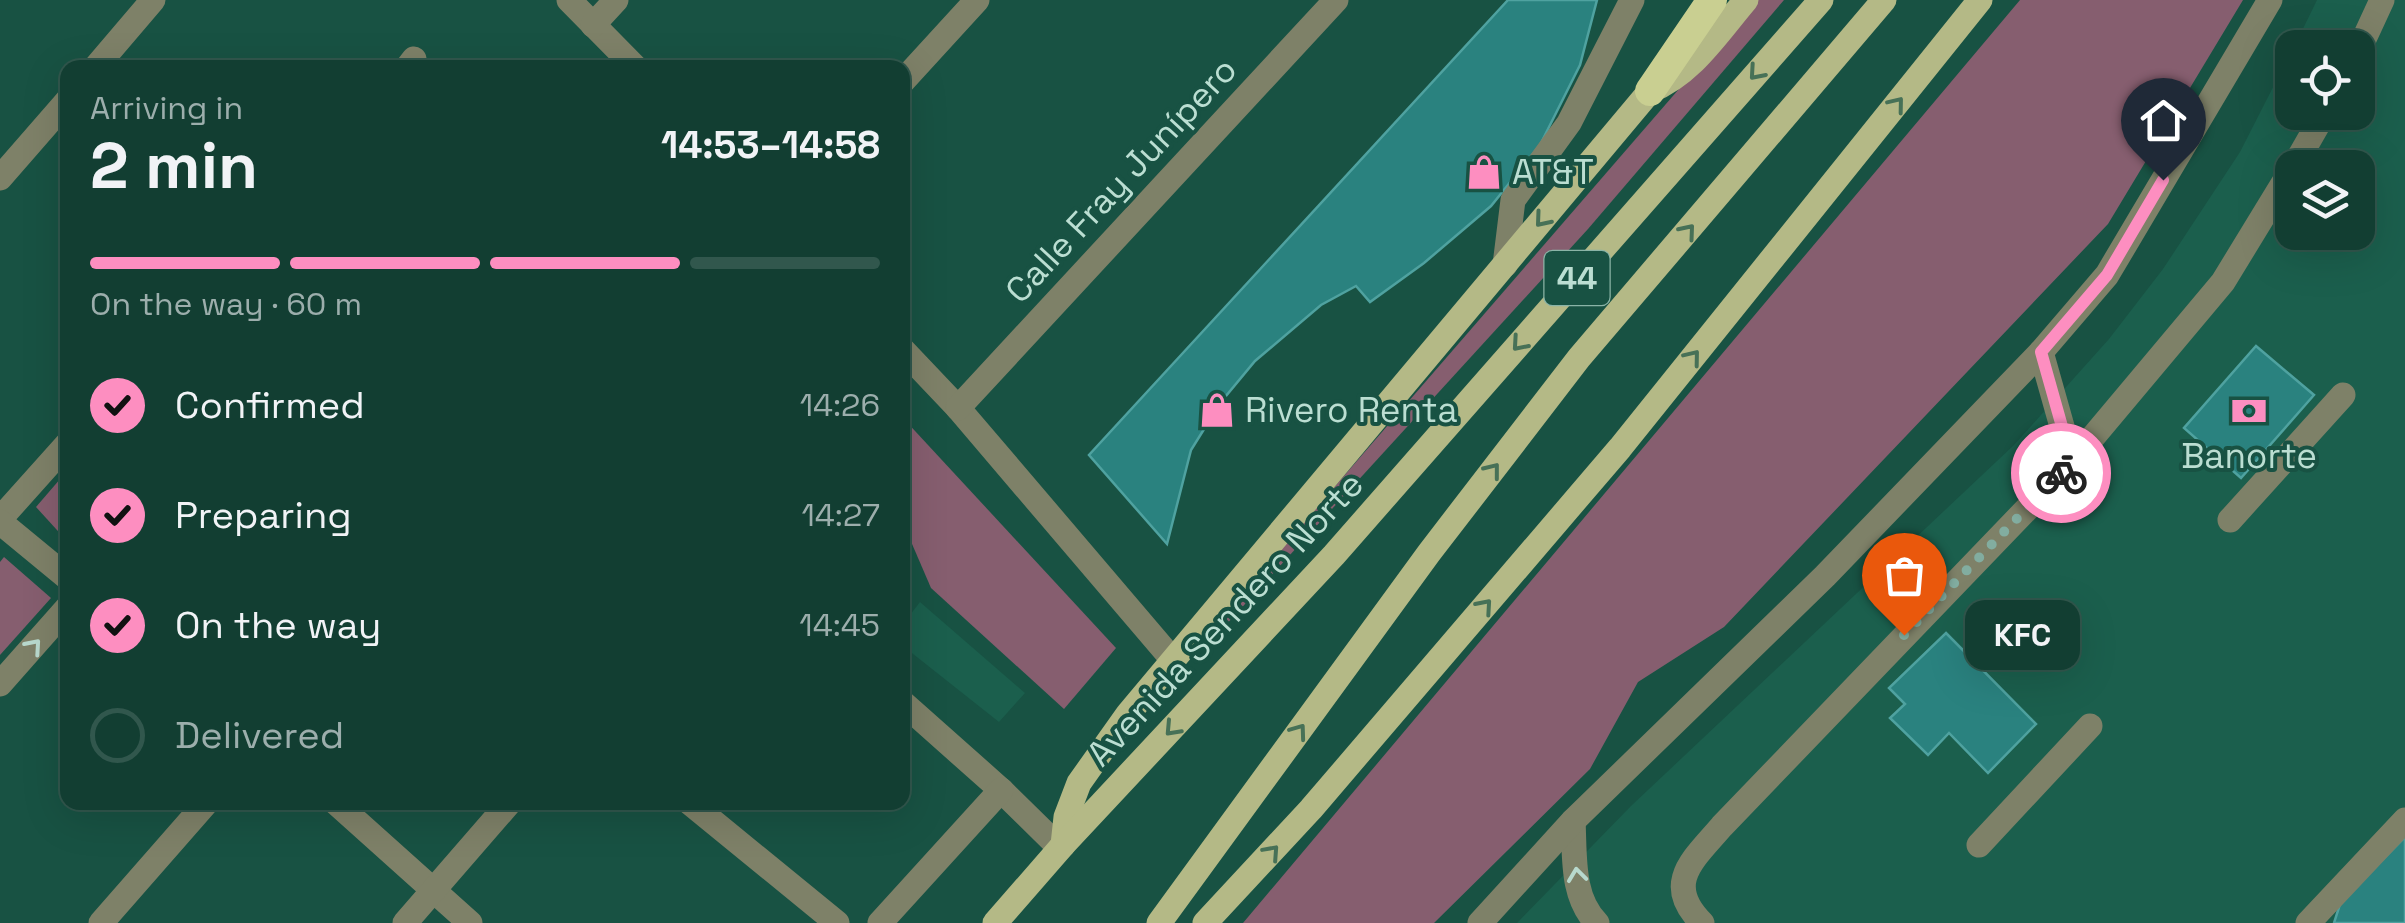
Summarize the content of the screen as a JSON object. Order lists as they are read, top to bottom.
{
  "streets": {
    "main road": ["44", "Avenida Sendero Norte"],
    "street": ["Calle Fray Junípero"]
  },
  "places": {
    "shop": ["AT&T", "Rivero Renta"],
    "bank": ["Banorte"],
    "other": ["KFC"]
  },
  "page": {
    "heading": ["2 min", "Arriving in", "14:53–14:58"],
    "bar": "On the way · 60 m",
    "list": [
      ["Confirmed", "14:26"],
      ["Preparing", "14:27"],
      ["On the way", "14:45"],
      "Delivered"
    ],
    "bubble": "KFC"
  }
}
